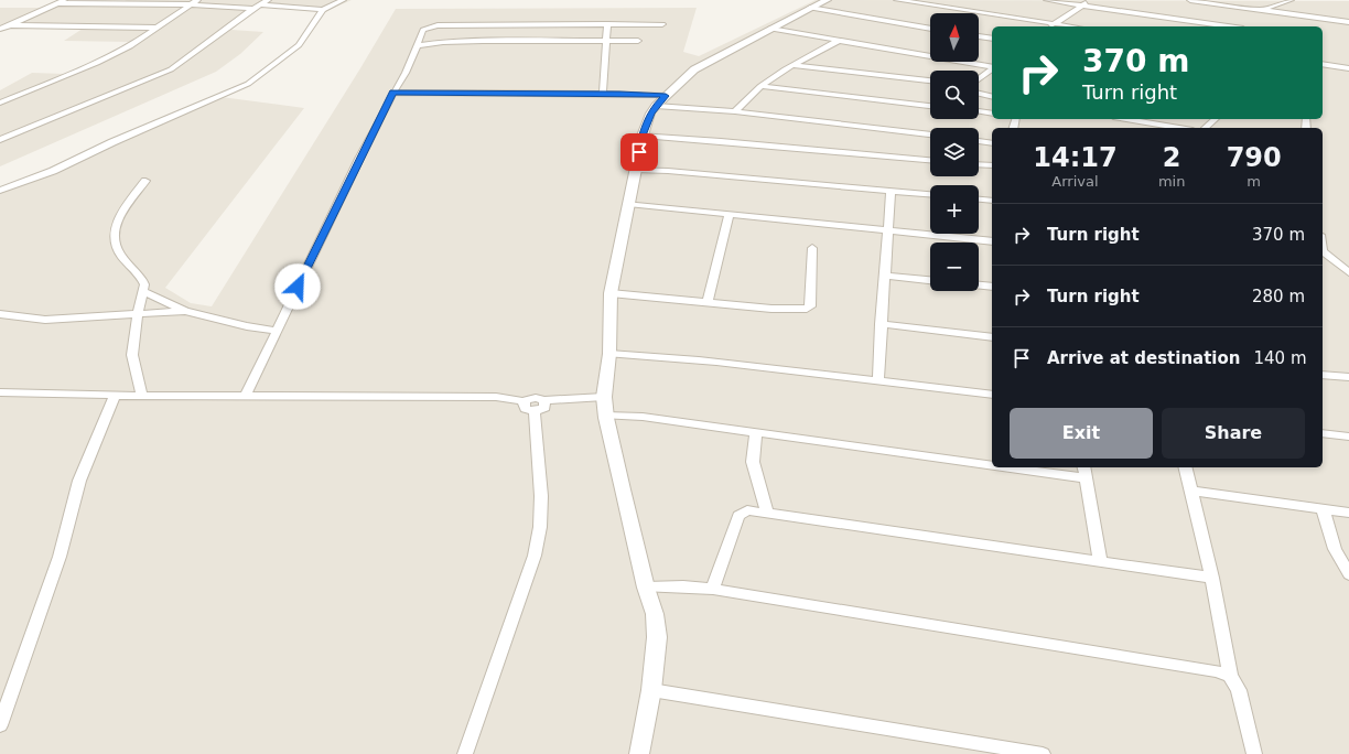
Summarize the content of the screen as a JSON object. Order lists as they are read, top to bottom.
{
  "north": "top",
  "page": {
    "map_buttons": ["+", "−"],
    "turn": ["370 m", "Turn right"],
    "eta": [
      "14:17",
      "Arrival",
      "2",
      "min",
      "790",
      "m"
    ],
    "list": [
      {
        "name": "Turn right",
        "value": "370 m"
      },
      {
        "name": "Turn right",
        "value": "280 m"
      },
      {
        "name": "Arrive at destination",
        "value": "140 m"
      }
    ],
    "buttons": ["Exit", "Share"]
  }
}
